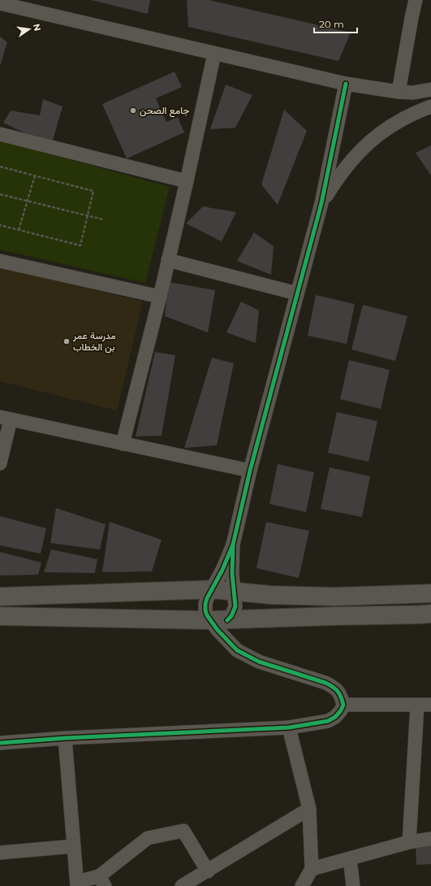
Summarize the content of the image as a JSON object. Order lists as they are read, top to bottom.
{
  "places": ["جامع الصحن", "مدرسة عمر بن الخطاب"],
  "scale_bar": "20 m",
  "north": "right"
}
